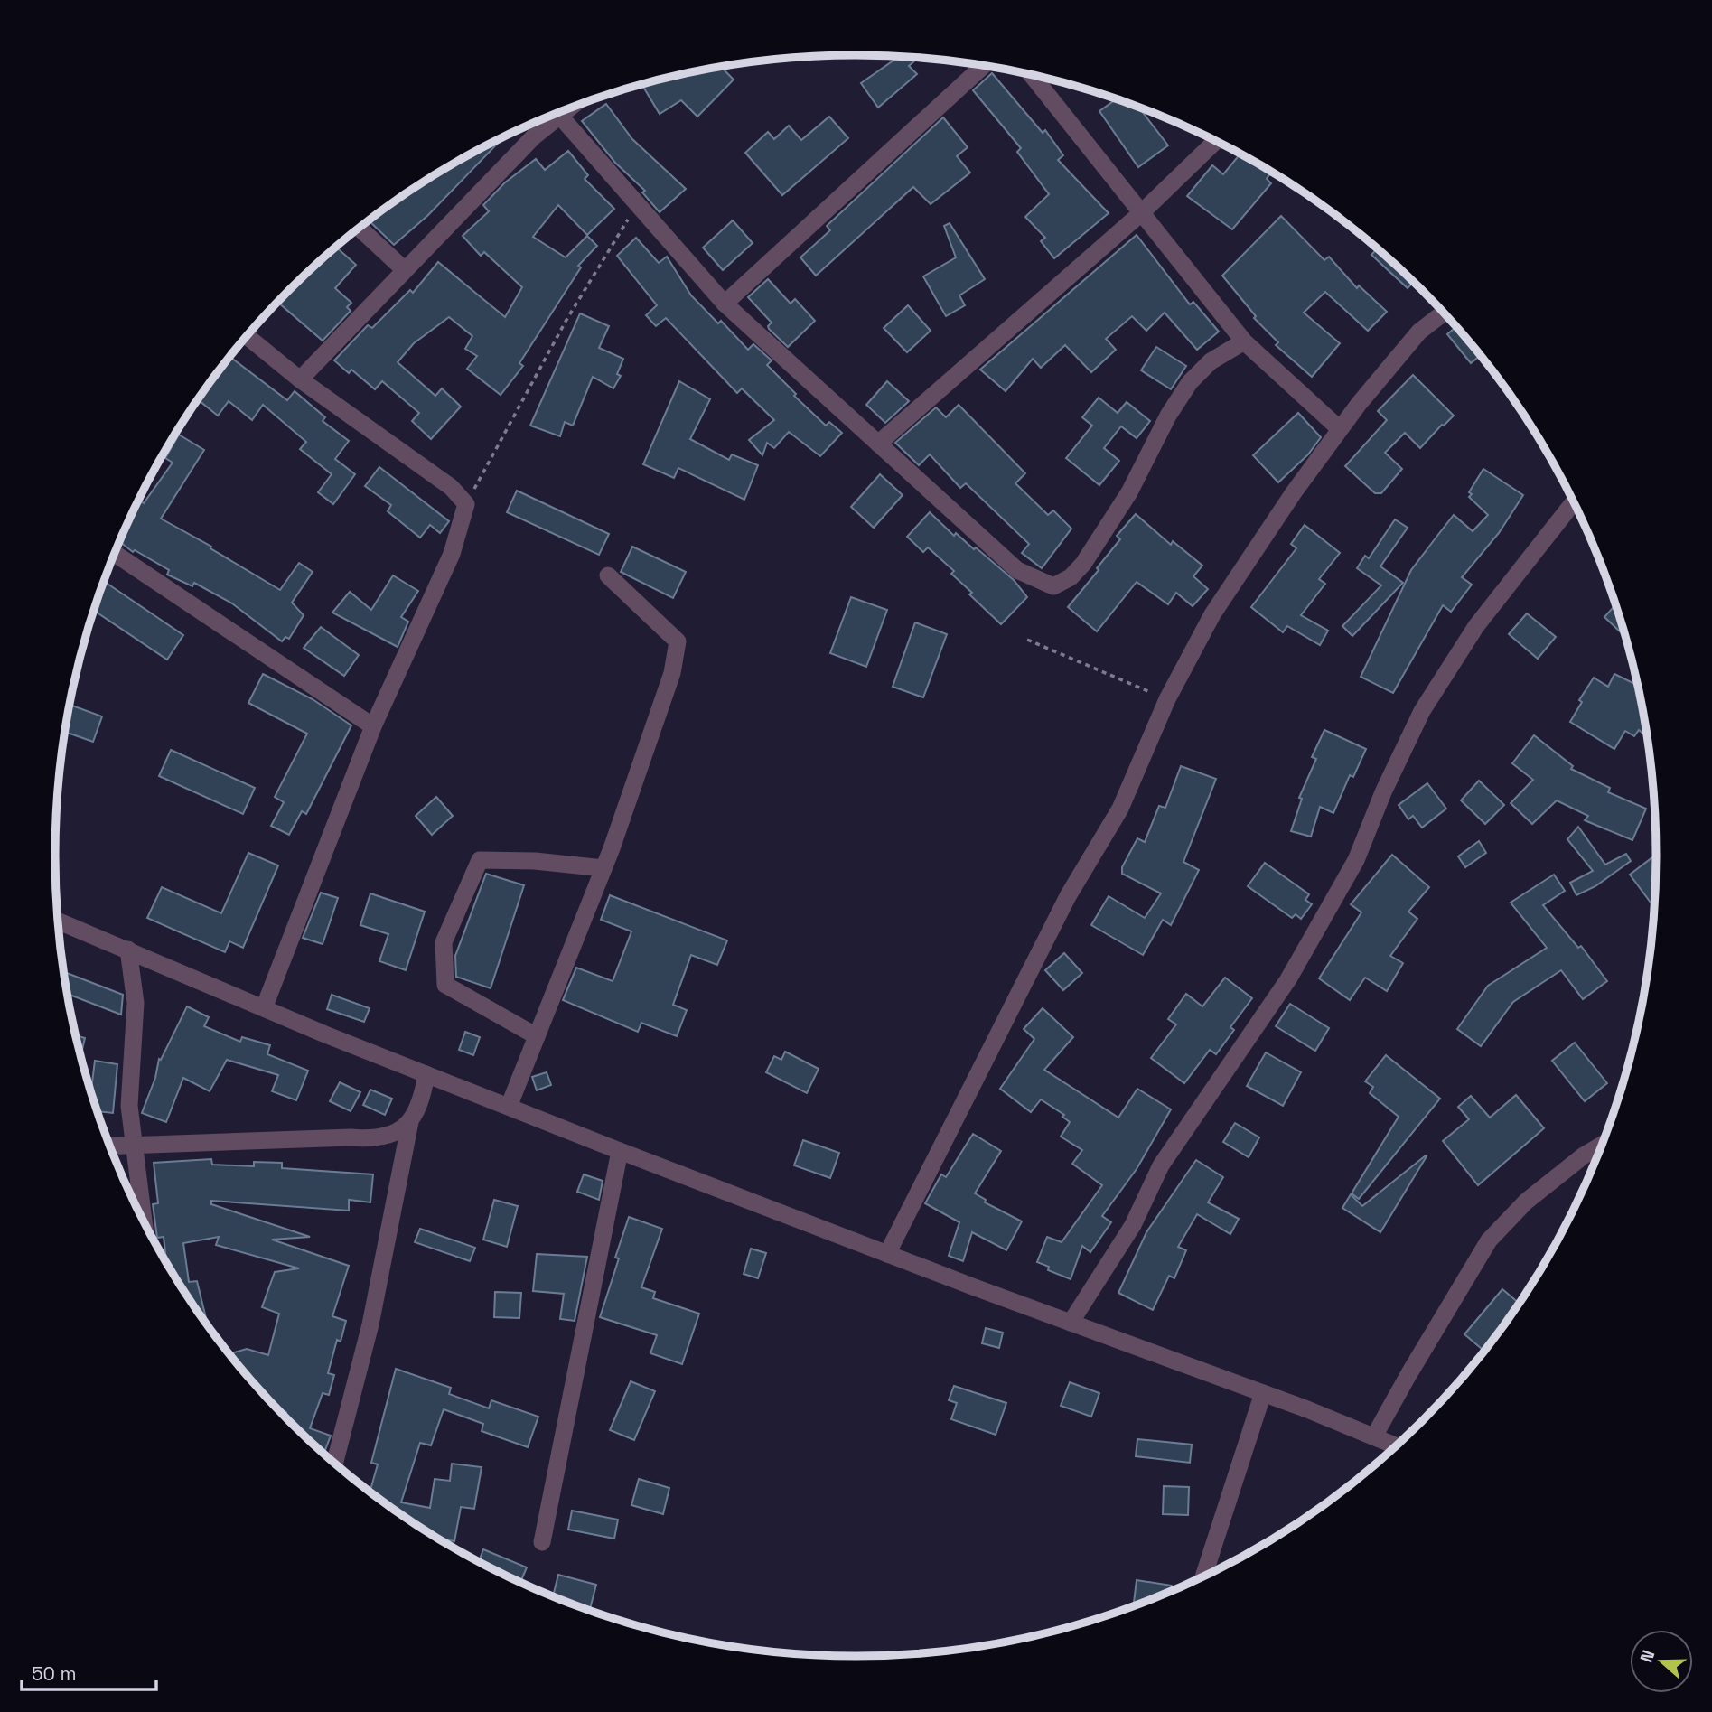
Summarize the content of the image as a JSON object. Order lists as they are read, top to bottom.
{
  "scale_bar": "50 m",
  "north": "left"
}
